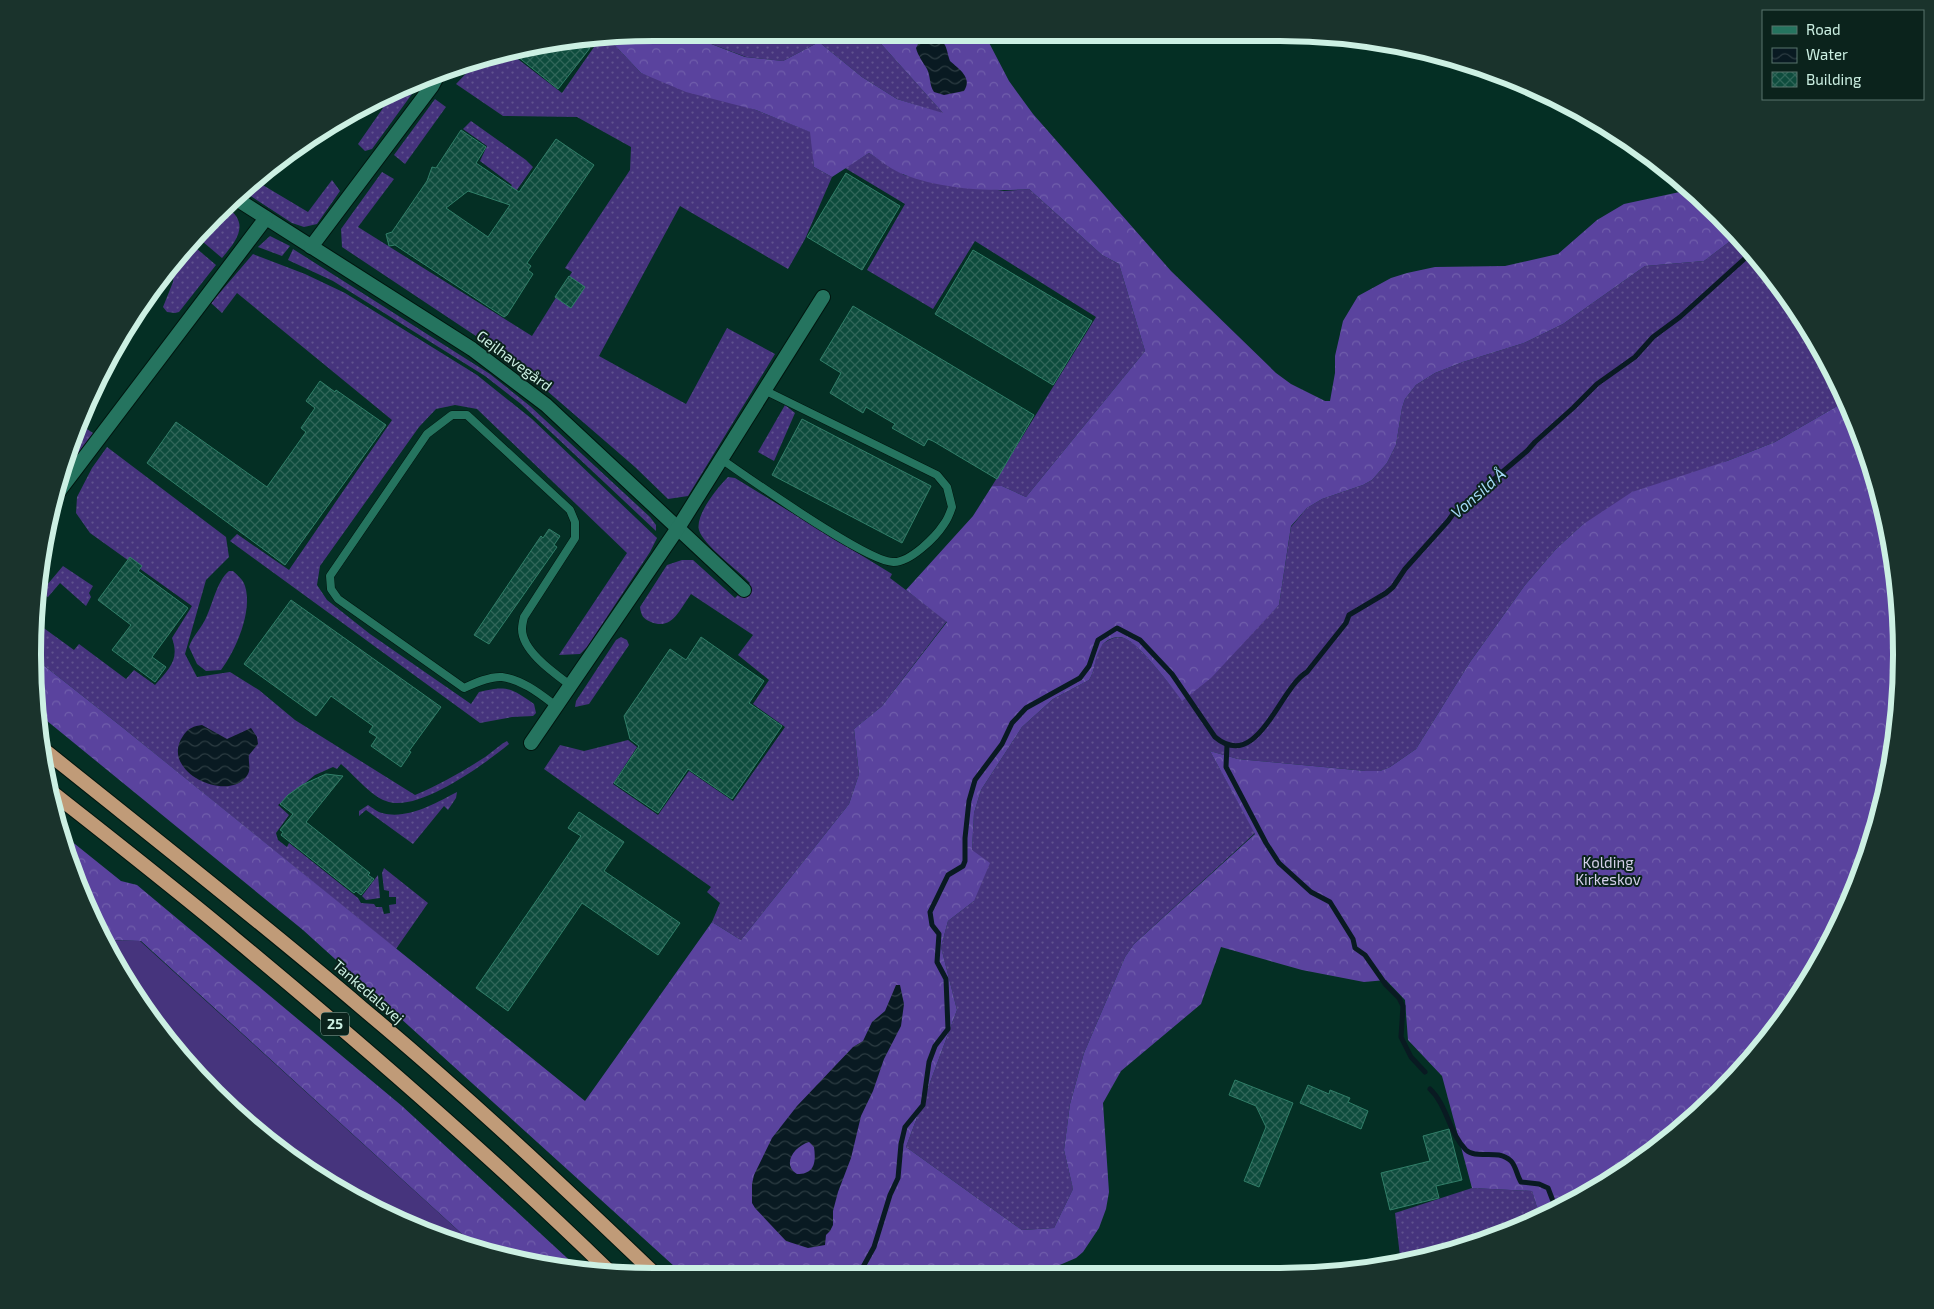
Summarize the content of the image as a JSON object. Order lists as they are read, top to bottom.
{
  "streets": {
    "highway": ["Tankedalsvej", "25"],
    "street": ["Gejlhavegård"]
  },
  "water": ["Vonsild Å"],
  "parks": ["Kolding Kirkeskov"],
  "legend": ["Road", "Water", "Building"]
}
